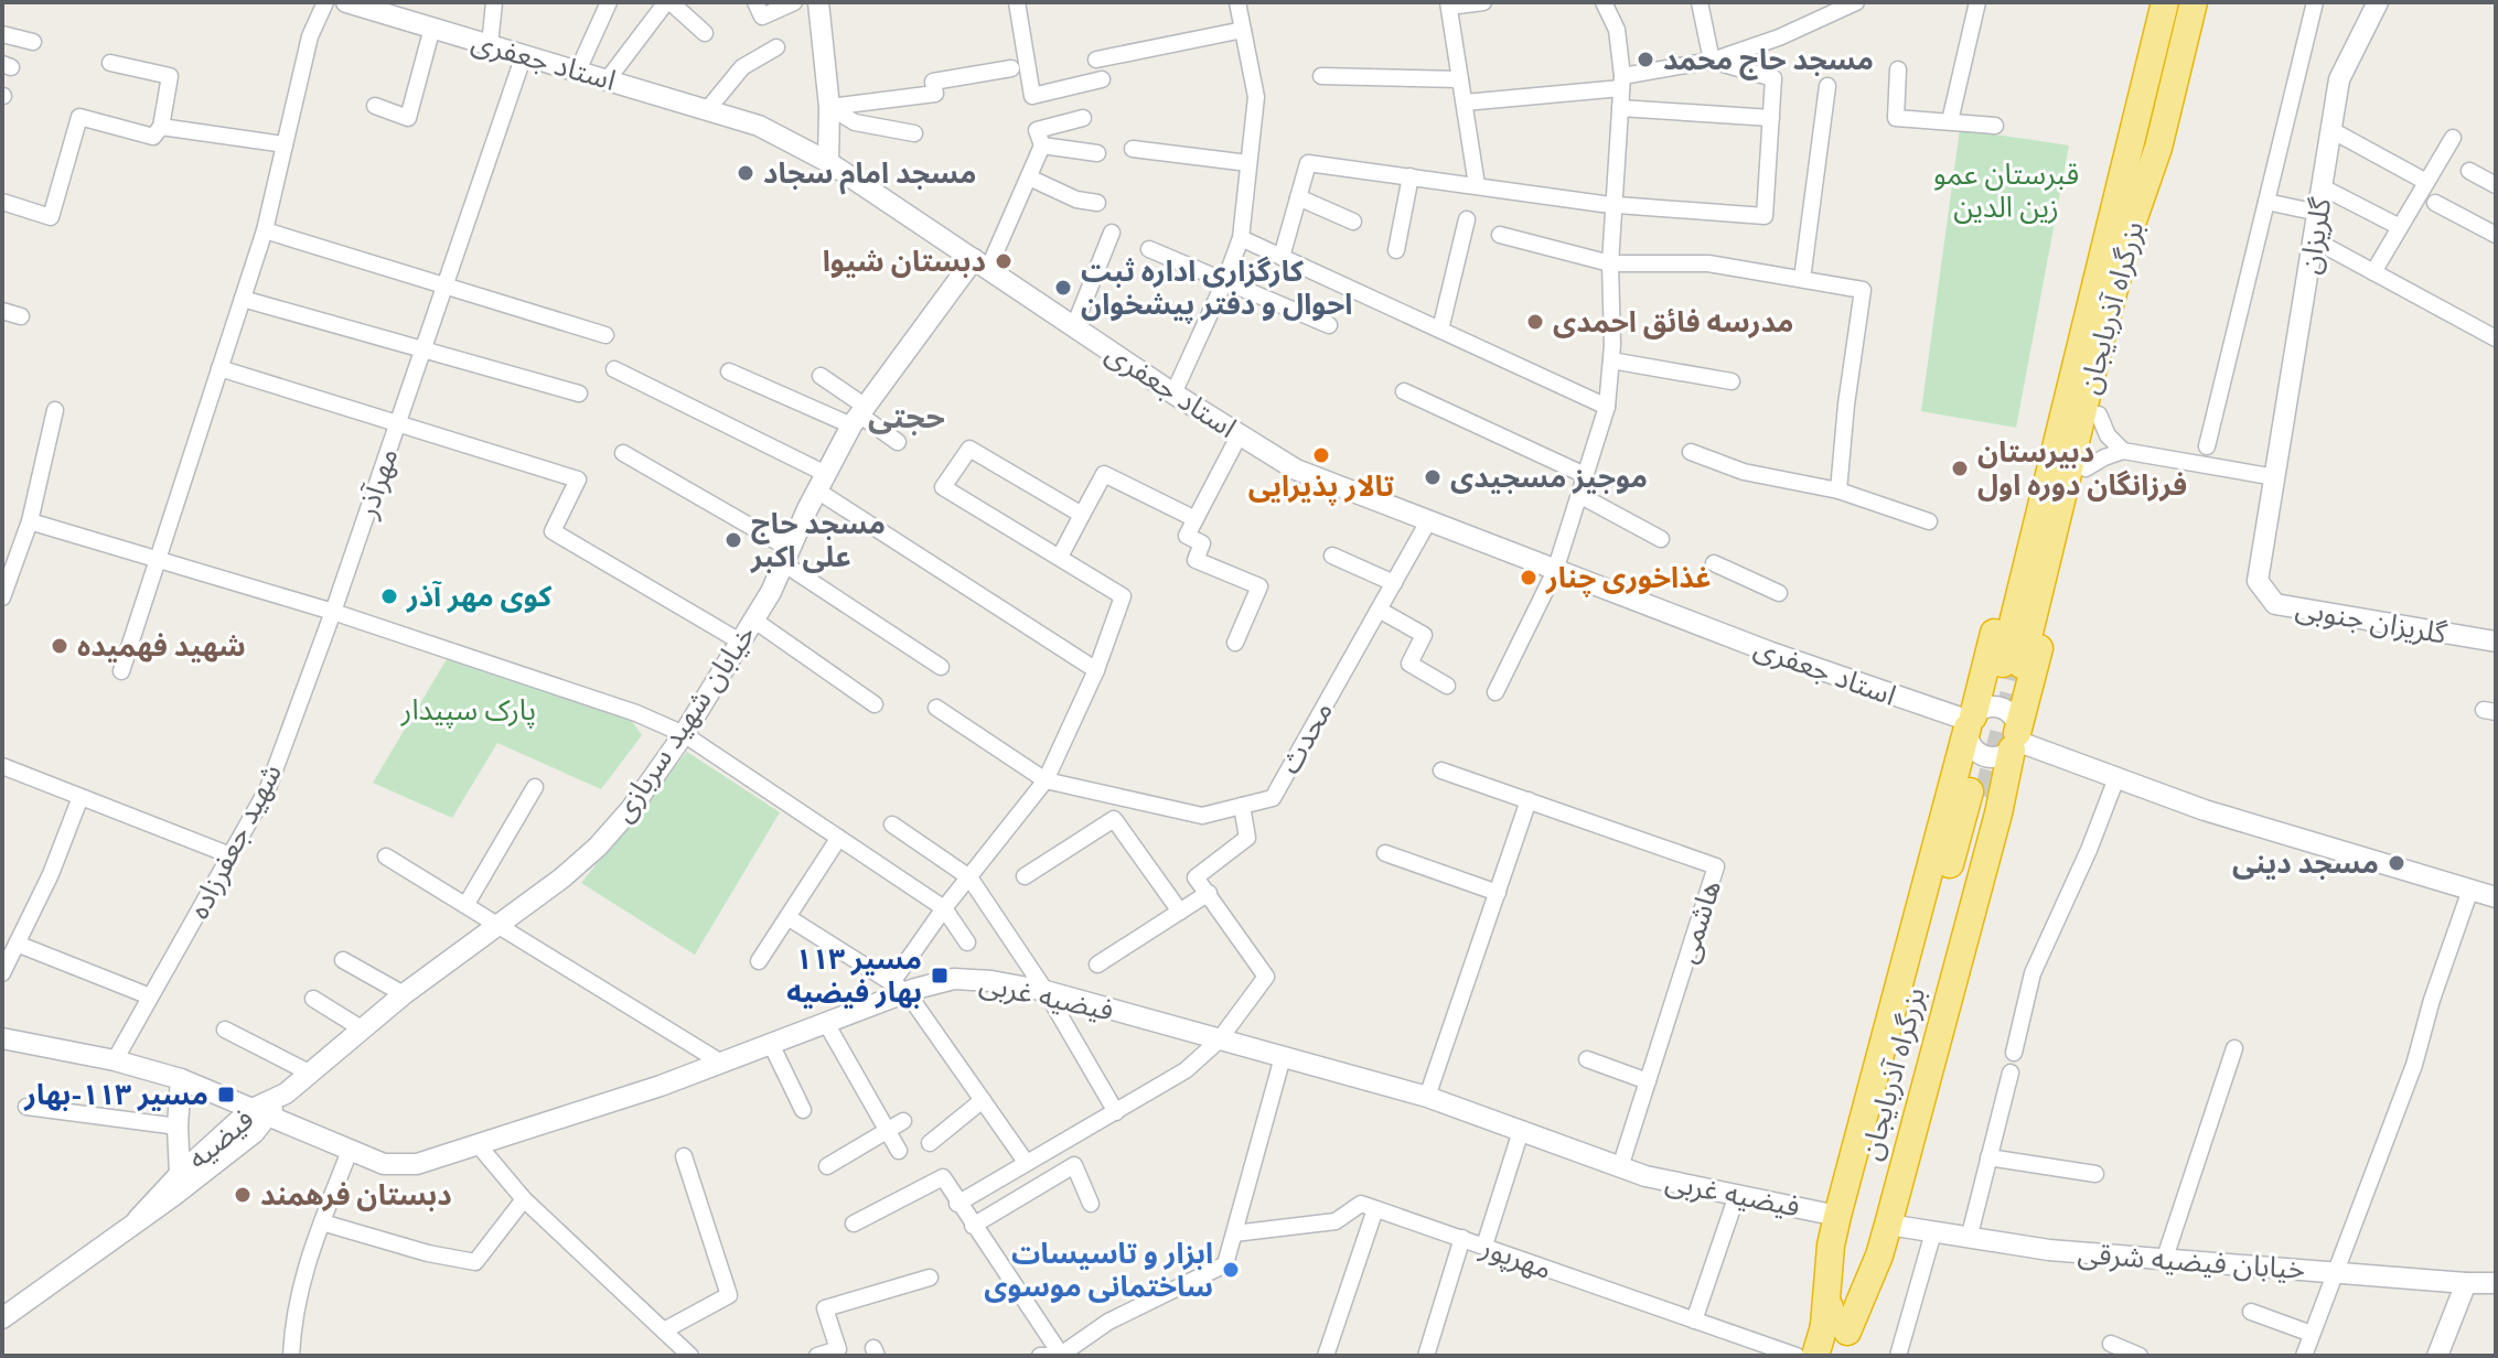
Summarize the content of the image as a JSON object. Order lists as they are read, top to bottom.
{
  "streets": {
    "highway": ["بزرگراه آذربایجان"],
    "street": [
      "استاد جعفری",
      "گلریزان",
      "مهرآذر",
      "گلریزان جنوبی",
      "خیابان شهید سربازی",
      "محدث",
      "شهید جعفرزاده",
      "هاشمی",
      "فیضیه غربی",
      "فیضیه",
      "مهرپور",
      "خیابان فیضیه شرقی"
    ]
  },
  "crossings": [
    ["استاد جعفری", "مهرآذر"],
    ["استاد جعفری", "خیابان شهید سربازی"],
    ["استاد جعفری", "محدث"],
    ["گلریزان", "گلریزان جنوبی"],
    ["مهرآذر", "شهید جعفرزاده"],
    ["خیابان شهید سربازی", "فیضیه"],
    ["شهید جعفرزاده", "فیضیه غربی"],
    ["هاشمی", "فیضیه غربی"],
    ["فیضیه غربی", "فیضیه"]
  ],
  "districts": ["حجتی"],
  "parks": ["قبرستان عمو زین الدین", "پارک سپیدار"],
  "places": {
    "other": [
      "مسجد حاج محمد",
      "مسجد امام سجاد",
      "دبستان شیوا",
      "کارگزاری اداره ثبت احوال و دفتر پیشخوان",
      "مدرسه فائق احمدی",
      "تالار پذیرایی",
      "دبیرستان فرزانگان دوره اول",
      "موجیز مسجیدی",
      "مسجد حاج علی اکبر",
      "غذاخوری چنار",
      "کوی مهر آذر",
      "شهید فهمیده",
      "مسجد دینی",
      "دبستان فرهمند",
      "ابزار و تاسیسات ساختمانی موسوی"
    ],
    "transit": ["مسیر ۱۱۳ بهار فیضیه", "مسیر ۱۱۳-بهار"]
  }
}
